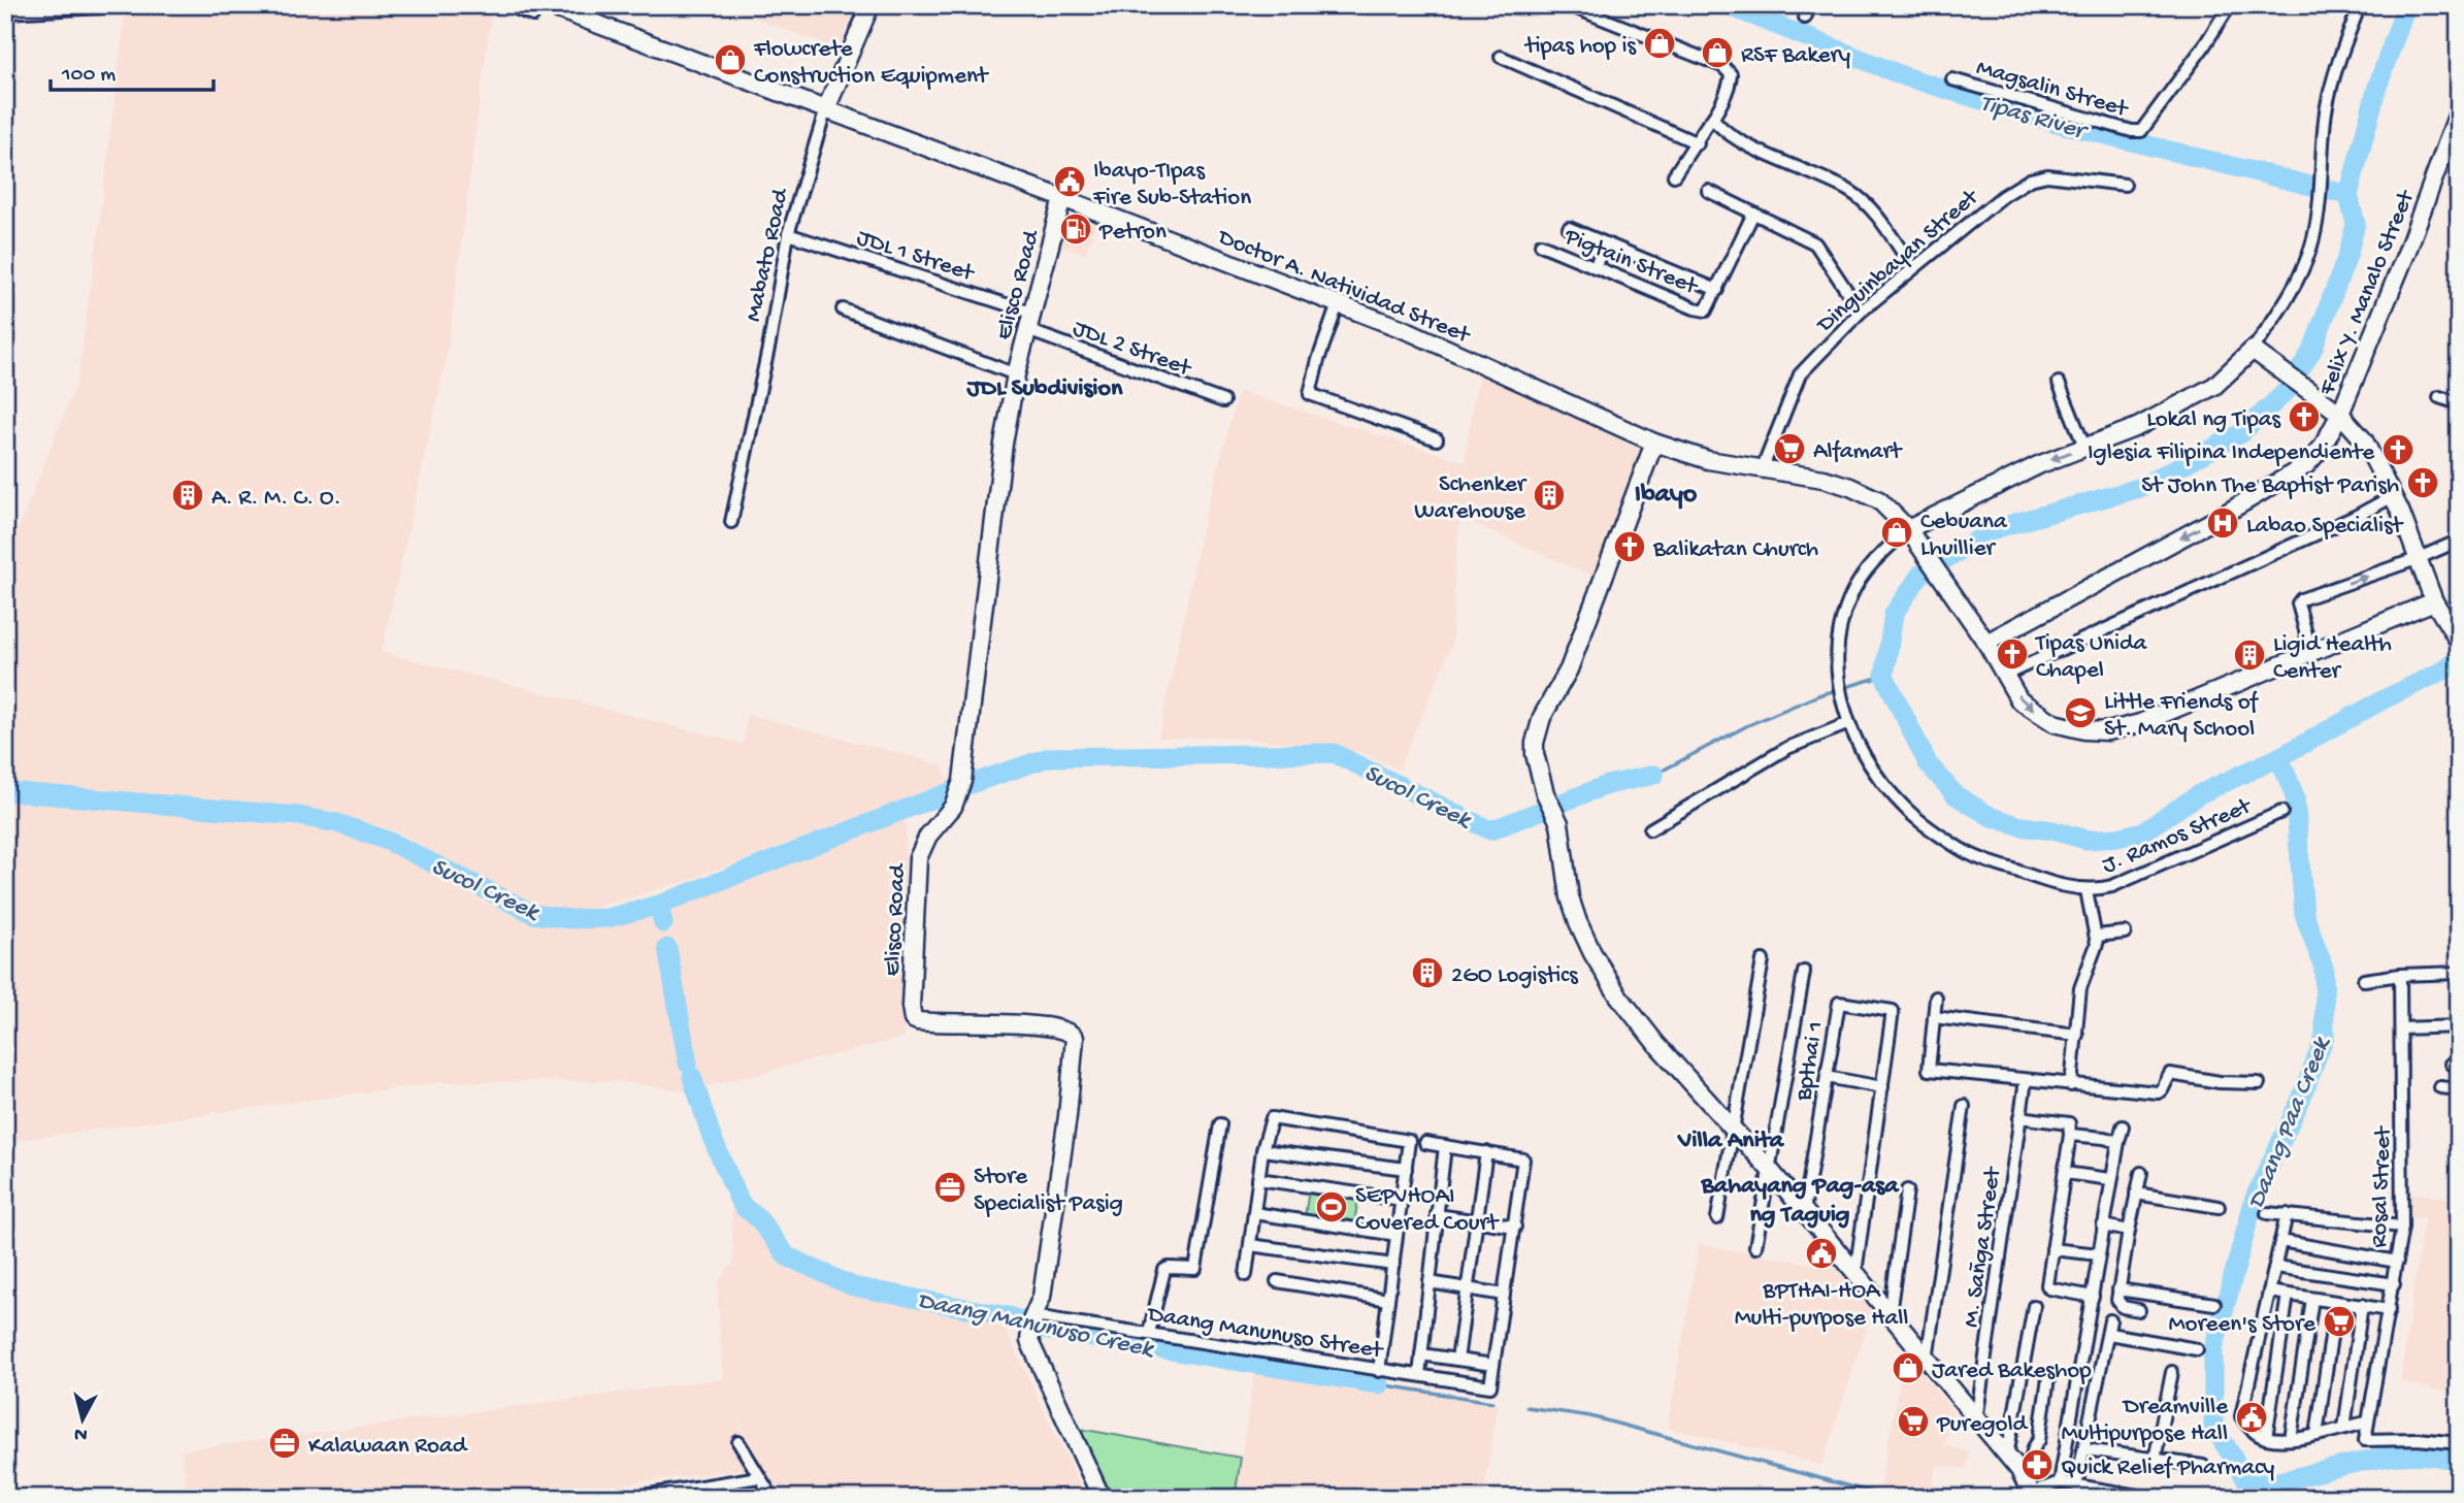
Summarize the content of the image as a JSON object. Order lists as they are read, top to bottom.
{
  "streets": {
    "main road": [
      "Mabato Road",
      "Doctor A. Natividad Street",
      "Elisco Road",
      "Felix Y. Manalo Street"
    ],
    "street": [
      "Magsalin Street",
      "JDL 1 Street",
      "Pigtain Street",
      "Dinguinbayan Street",
      "JDL 2 Street",
      "J. Ramos Street",
      "Bpthai 1",
      "Rosal Street",
      "M. Sañga Street",
      "Daang Manunuso Street"
    ]
  },
  "crossings": [
    ["JDL 1 Street", "Mabato Road"],
    ["JDL 1 Street", "Elisco Road"],
    ["Mabato Road", "Doctor A. Natividad Street"],
    ["Dinguinbayan Street", "Doctor A. Natividad Street"],
    ["Doctor A. Natividad Street", "Elisco Road"],
    ["Doctor A. Natividad Street", "Felix Y. Manalo Street"],
    ["Doctor A. Natividad Street", "J. Ramos Street"],
    ["Elisco Road", "JDL 2 Street"],
    ["Elisco Road", "Daang Manunuso Street"]
  ],
  "districts": [
    "JDL Subdivision",
    "Ibayo",
    "Villa Anita",
    "Bahayang Pag-asa ng Taguig"
  ],
  "water": [
    "Tipas River",
    "Sucol Creek",
    "Daang Paa Creek",
    "Daang Manunuso Creek"
  ],
  "places": {
    "shop": [
      "tipas hop is",
      "RSF Bakery",
      "Flowcrete Construction Equipment",
      "Cebuana Lhuillier",
      "Jared Bakeshop"
    ],
    "public building": ["Ibayo-TIpas Fire Sub-Station", "BPTHAI-HOA Multi-purpose Hall", "Dreamville Multipurpose Hall"],
    "fuel station": ["Petron"],
    "church": [
      "Lokal ng Tipas",
      "Iglesia Filipina Independiente",
      "St John The Baptist Parish",
      "Balikatan Church",
      "Tipas Unida Chapel"
    ],
    "supermarket": ["Alfamart", "Moreen's Store", "Puregold"],
    "building": [
      "A. R. M. C. O.",
      "Schenker Warehouse",
      "Ligid Health Center",
      "2GO Logistics"
    ],
    "hospital": ["Labao Specialist"],
    "school or university": ["Little Friends of St. Mary School"],
    "office": ["Store Specialist Pasig", "Kalawaan Road"],
    "sports": ["SEPVHOAI Covered Court"],
    "pharmacy": ["Quick Relief Pharmacy"]
  },
  "scale_bar": "100 m",
  "north": "bottom"
}
